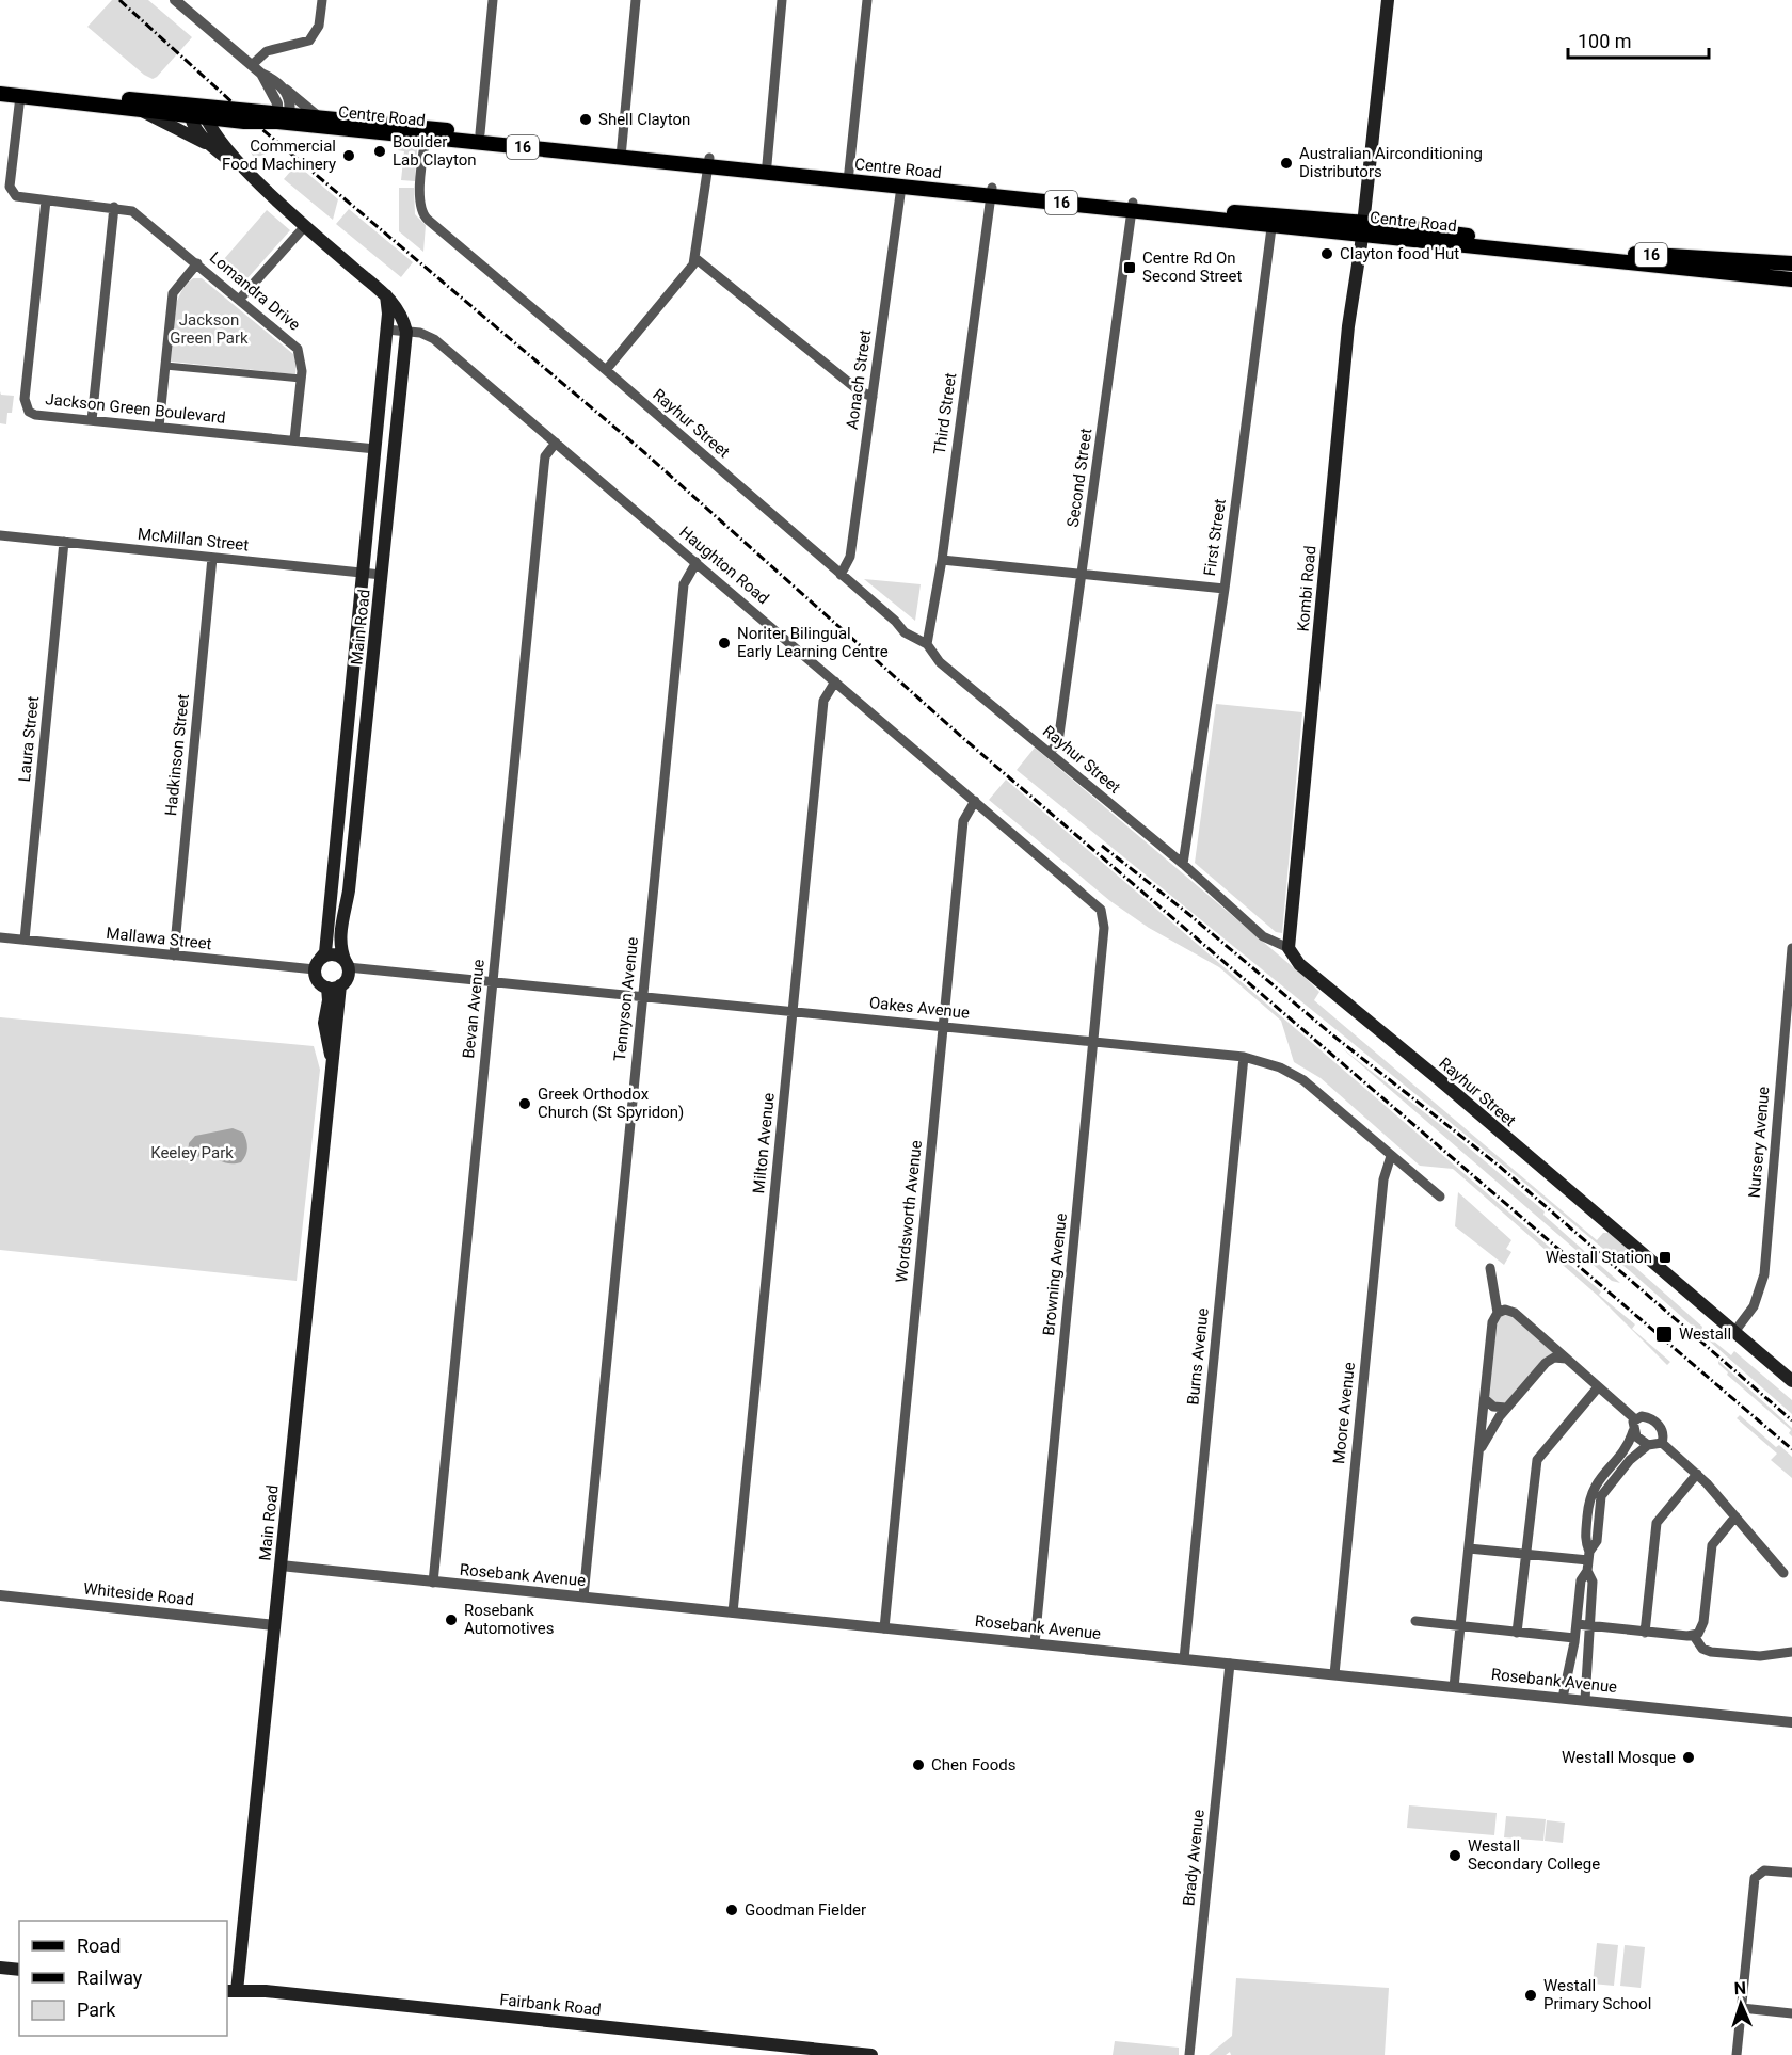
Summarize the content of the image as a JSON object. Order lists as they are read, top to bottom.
{
  "streets": {
    "main road": [
      "Centre Road",
      "16",
      "Rayhur Street",
      "Kombi Road",
      "Main Road",
      "Fairbank Road"
    ],
    "street": [
      "Lomandra Drive",
      "Aonach Street",
      "Jackson Green Boulevard",
      "Third Street",
      "Second Street",
      "First Street",
      "McMillan Street",
      "Haughton Road",
      "Laura Street",
      "Hadkinson Street",
      "Mallawa Street",
      "Tennyson Avenue",
      "Oakes Avenue",
      "Bevan Avenue",
      "Nursery Avenue",
      "Milton Avenue",
      "Wordsworth Avenue",
      "Browning Avenue",
      "Burns Avenue",
      "Moore Avenue",
      "Rosebank Avenue",
      "Whiteside Road",
      "Brady Avenue"
    ]
  },
  "crossings": [
    ["Centre Road", "Lomandra Drive"],
    ["Centre Road", "Aonach Street"],
    ["Centre Road", "Third Street"],
    ["Centre Road", "Rayhur Street"],
    ["Centre Road", "Second Street"],
    ["Centre Road", "First Street"],
    ["Centre Road", "Kombi Road"],
    ["Lomandra Drive", "Jackson Green Boulevard"],
    ["Aonach Street", "Rayhur Street"],
    ["Jackson Green Boulevard", "Main Road"],
    ["Third Street", "Rayhur Street"],
    ["Rayhur Street", "Second Street"],
    ["Rayhur Street", "First Street"],
    ["Rayhur Street", "Kombi Road"],
    ["Rayhur Street", "Nursery Avenue"],
    ["McMillan Street", "Main Road"],
    ["McMillan Street", "Laura Street"],
    ["McMillan Street", "Hadkinson Street"],
    ["Haughton Road", "Main Road"],
    ["Haughton Road", "Tennyson Avenue"],
    ["Haughton Road", "Bevan Avenue"],
    ["Haughton Road", "Milton Avenue"],
    ["Haughton Road", "Wordsworth Avenue"],
    ["Haughton Road", "Browning Avenue"],
    ["Main Road", "Mallawa Street"],
    ["Main Road", "Oakes Avenue"],
    ["Main Road", "Rosebank Avenue"],
    ["Main Road", "Whiteside Road"],
    ["Main Road", "Fairbank Road"],
    ["Laura Street", "Mallawa Street"],
    ["Hadkinson Street", "Mallawa Street"],
    ["Mallawa Street", "Oakes Avenue"],
    ["Tennyson Avenue", "Oakes Avenue"],
    ["Tennyson Avenue", "Rosebank Avenue"],
    ["Oakes Avenue", "Bevan Avenue"],
    ["Oakes Avenue", "Milton Avenue"],
    ["Oakes Avenue", "Wordsworth Avenue"],
    ["Oakes Avenue", "Browning Avenue"],
    ["Oakes Avenue", "Burns Avenue"],
    ["Oakes Avenue", "Moore Avenue"],
    ["Bevan Avenue", "Rosebank Avenue"],
    ["Milton Avenue", "Rosebank Avenue"],
    ["Wordsworth Avenue", "Rosebank Avenue"],
    ["Browning Avenue", "Rosebank Avenue"],
    ["Burns Avenue", "Rosebank Avenue"],
    ["Moore Avenue", "Rosebank Avenue"],
    ["Rosebank Avenue", "Brady Avenue"]
  ],
  "parks": ["Jackson Green Park", "Keeley Park"],
  "places": {
    "other": [
      "Shell Clayton",
      "Boulder Lab Clayton",
      "Commercial Food Machinery",
      "Australian Airconditioning Distributors",
      "Clayton food Hut",
      "Noriter Bilingual Early Learning Centre",
      "Greek Orthodox Church (St Spyridon)",
      "Rosebank Automotives",
      "Westall Mosque",
      "Chen Foods",
      "Westall Secondary College",
      "Goodman Fielder",
      "Westall Primary School"
    ],
    "transit": ["Centre Rd On Second Street", "Westall Station", "Westall"]
  },
  "legend": ["Road", "Railway", "Park"],
  "scale_bar": "100 m",
  "north": "top"
}
